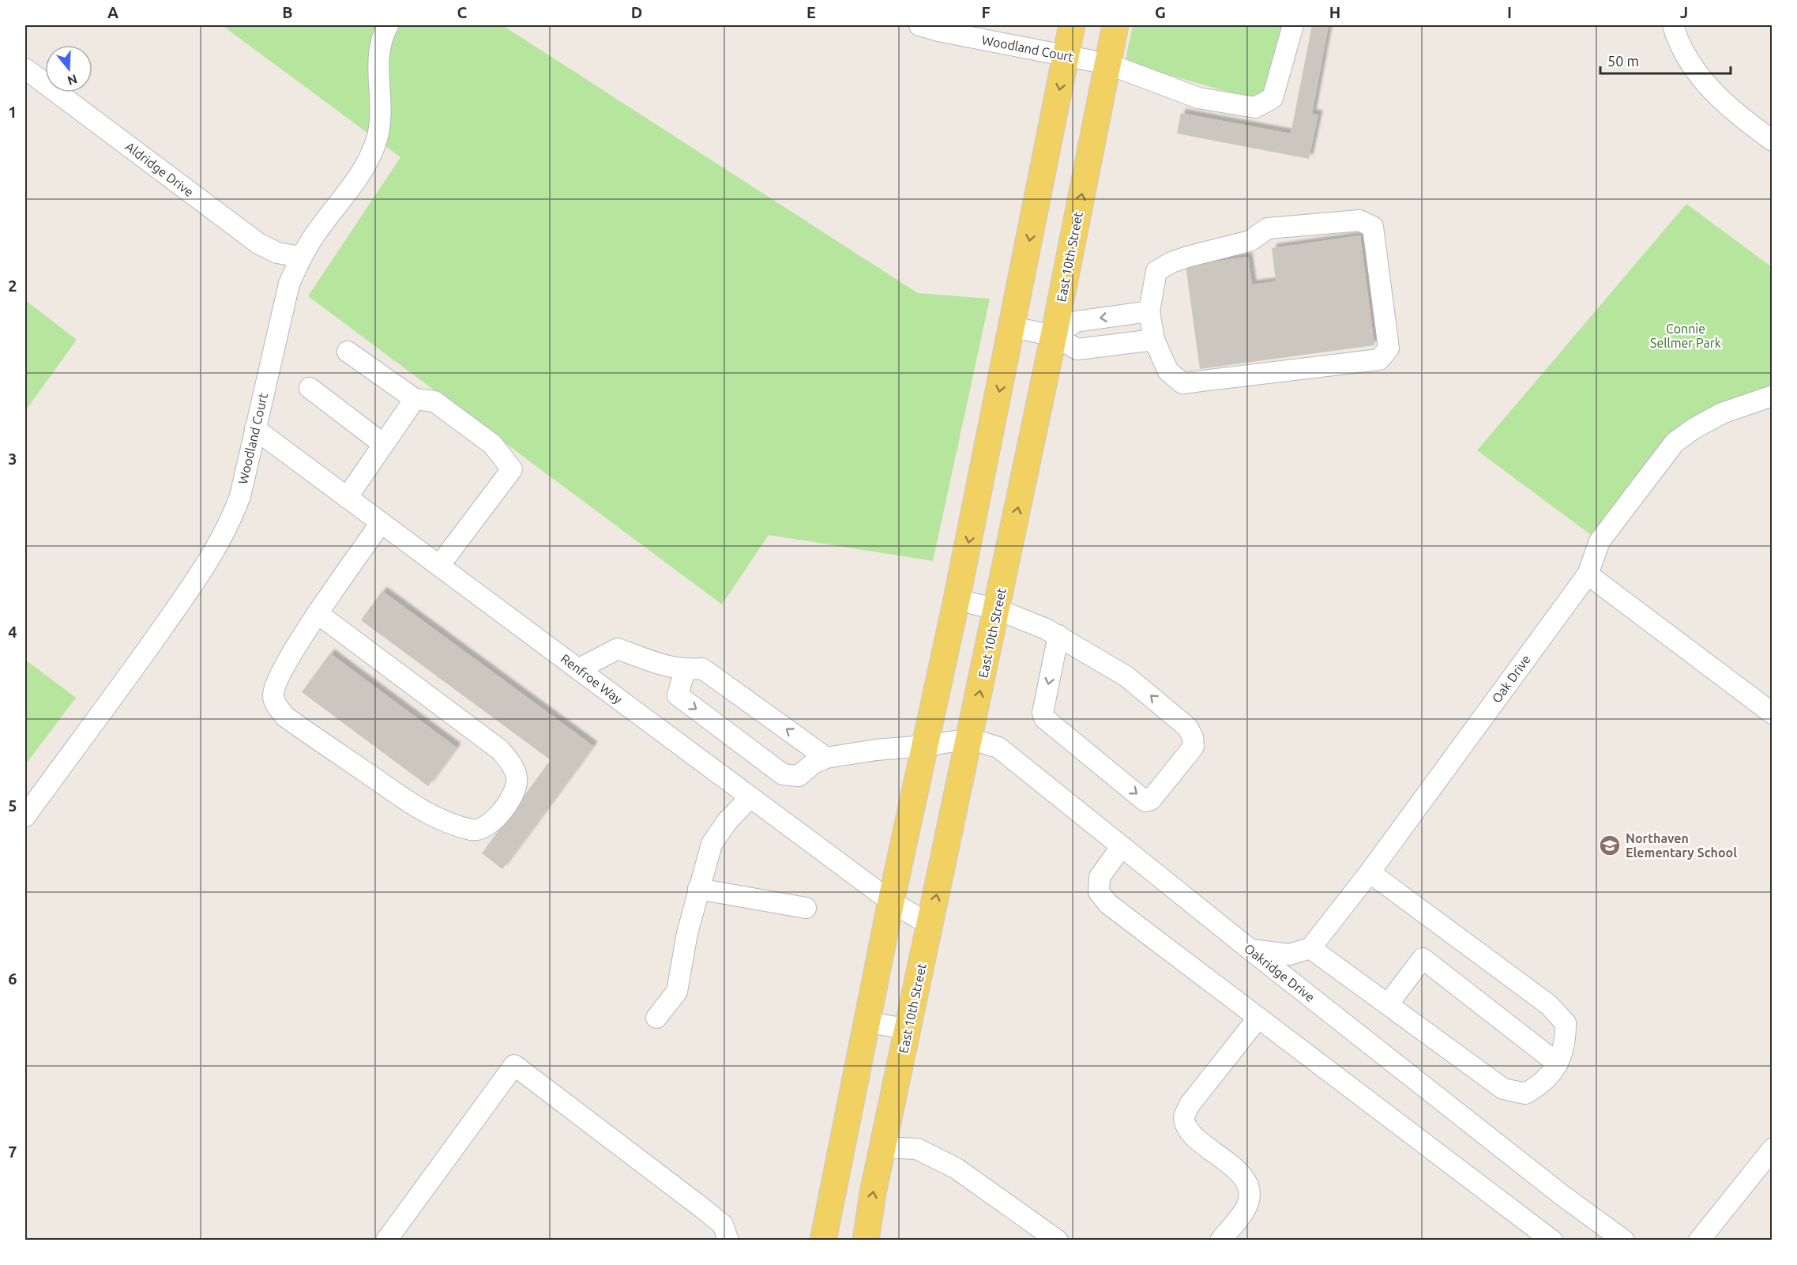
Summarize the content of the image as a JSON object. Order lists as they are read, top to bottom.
{
  "streets": {
    "main road": ["East 10th Street"],
    "street": [
      "Woodland Court",
      "Aldridge Drive",
      "Renfroe Way",
      "Oak Drive",
      "Oakridge Drive"
    ]
  },
  "crossings": [
    ["Woodland Court", "Aldridge Drive"],
    ["Woodland Court", "East 10th Street"],
    ["Woodland Court", "Renfroe Way"],
    ["East 10th Street", "Renfroe Way"],
    ["East 10th Street", "Oakridge Drive"]
  ],
  "parks": ["Connie Sellmer Park"],
  "places": {
    "school or university": ["Northaven Elementary School"]
  },
  "scale_bar": "50 m",
  "north": "bottom",
  "grid": {
    "columns": [
      "A",
      "B",
      "C",
      "D",
      "E",
      "F",
      "G",
      "H",
      "I",
      "J"
    ],
    "rows": [
      "1",
      "2",
      "3",
      "4",
      "5",
      "6",
      "7"
    ]
  }
}
